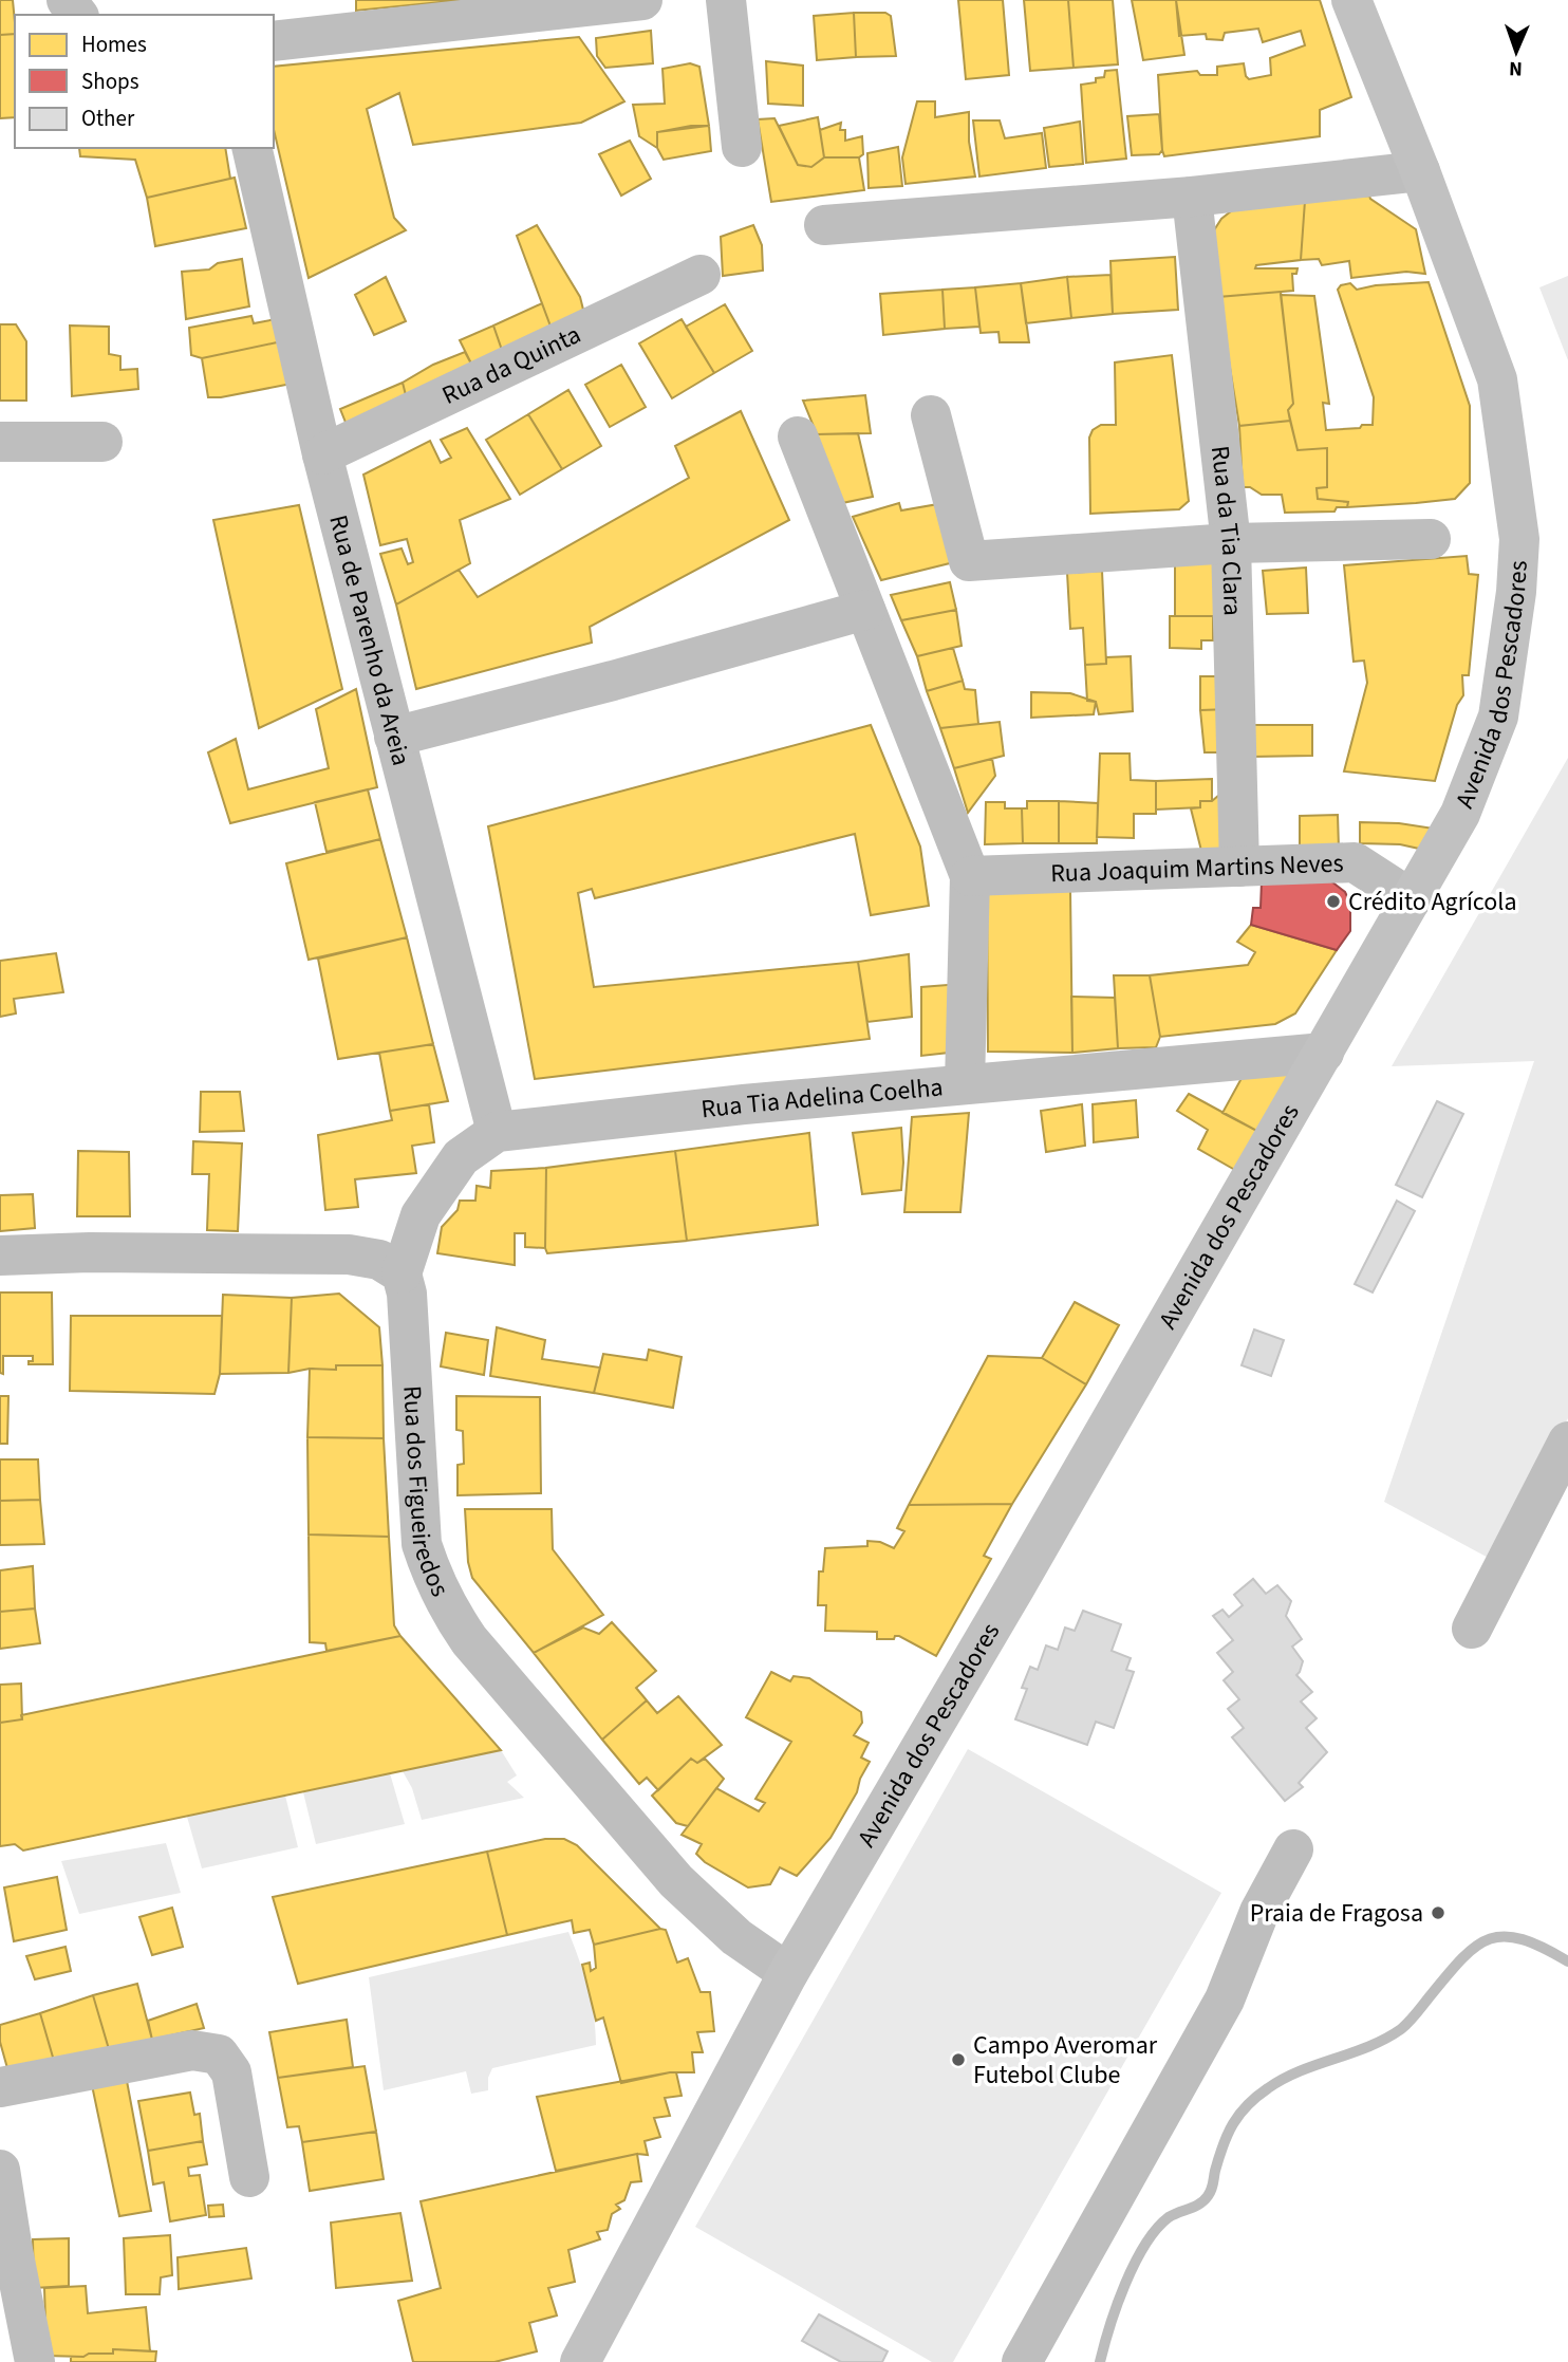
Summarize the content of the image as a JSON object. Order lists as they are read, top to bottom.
{
  "streets": {
    "street": [
      "Rua da Quinta",
      "Rua da Tia Clara",
      "Rua de Parenho da Areia",
      "Avenida dos Pescadores",
      "Rua Joaquim Martins Neves",
      "Rua Tia Adelina Coelha",
      "Rua dos Figueiredos"
    ]
  },
  "crossings": [
    ["Rua da Quinta", "Rua de Parenho da Areia"],
    ["Rua da Tia Clara", "Rua Joaquim Martins Neves"],
    ["Rua de Parenho da Areia", "Rua Tia Adelina Coelha"],
    ["Avenida dos Pescadores", "Rua Joaquim Martins Neves"],
    ["Avenida dos Pescadores", "Rua Tia Adelina Coelha"],
    ["Avenida dos Pescadores", "Rua dos Figueiredos"],
    ["Rua Tia Adelina Coelha", "Rua dos Figueiredos"]
  ],
  "places": ["Crédito Agrícola", "Praia de Fragosa", "Campo Averomar Futebol Clube"],
  "legend": ["Homes", "Shops", "Other"],
  "north": "bottom"
}
